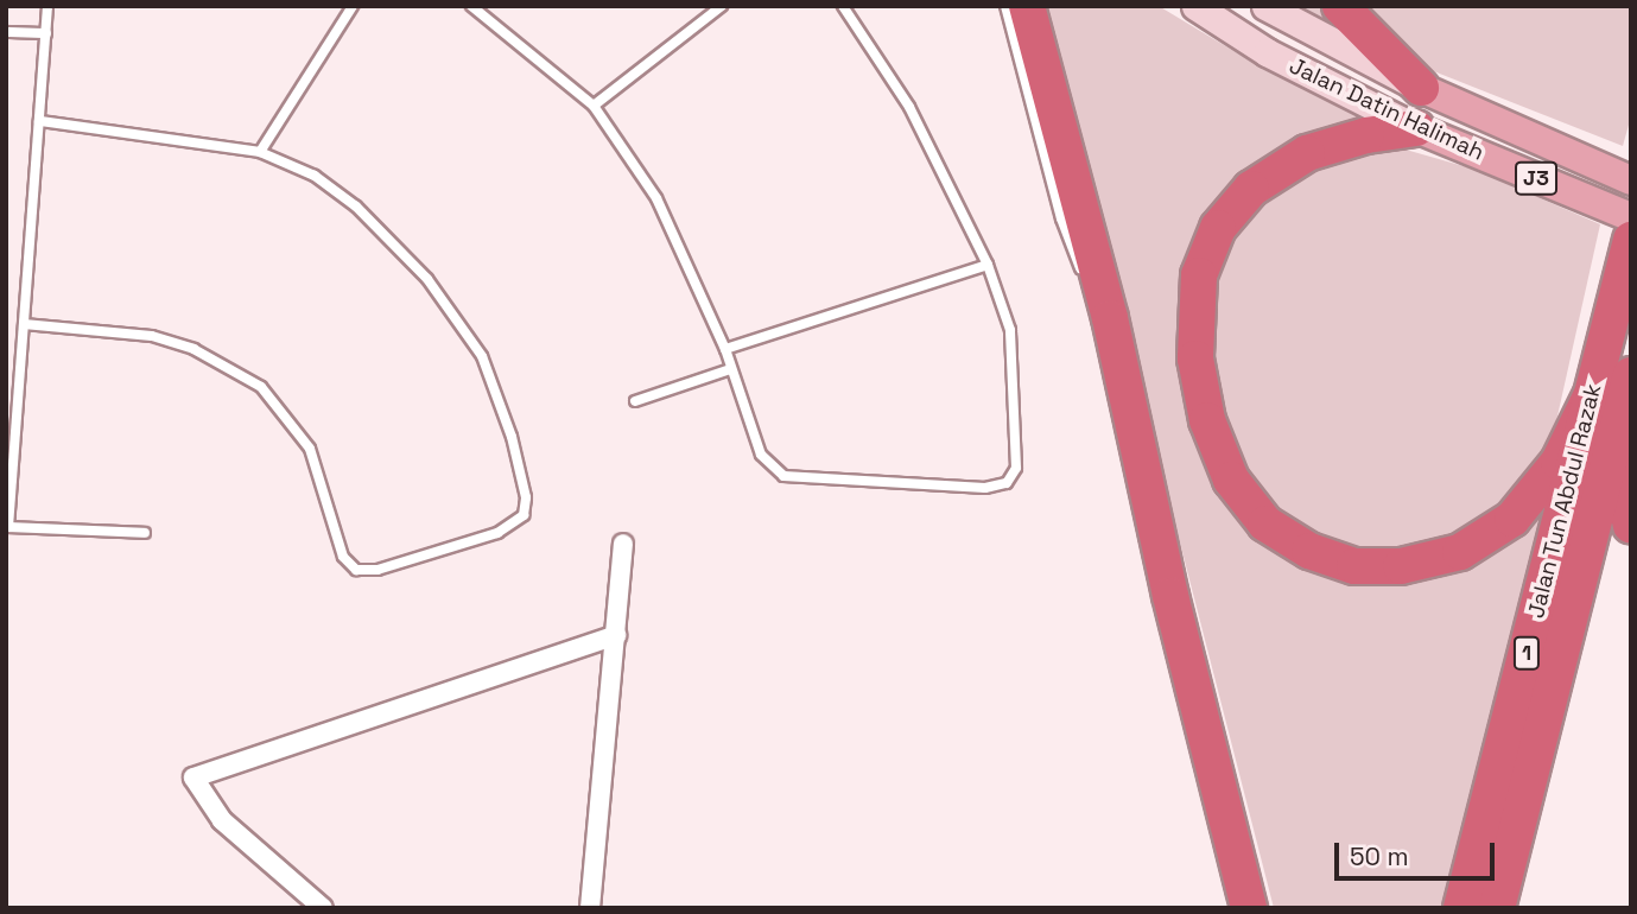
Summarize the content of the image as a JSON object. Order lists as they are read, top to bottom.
{
  "streets": {
    "highway": ["Jalan Tun Abdul Razak", "1"],
    "main road": ["Jalan Datin Halimah", "J3"]
  },
  "scale_bar": "50 m"
}
